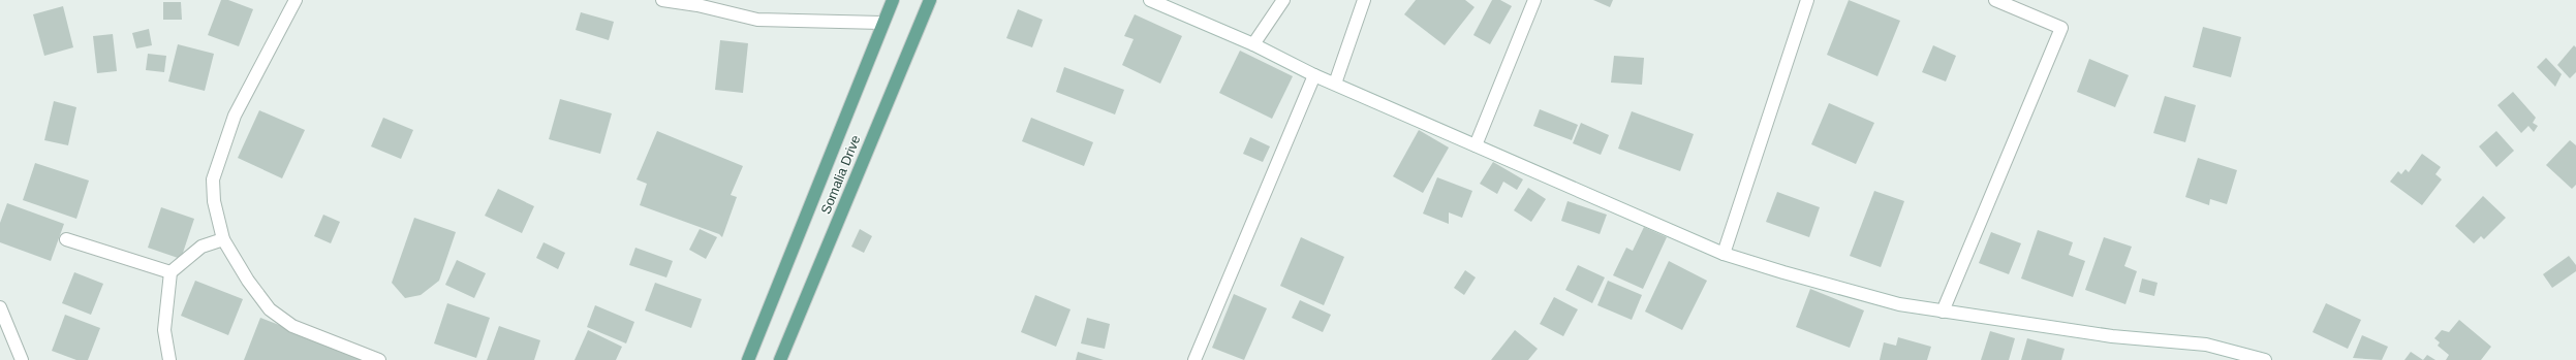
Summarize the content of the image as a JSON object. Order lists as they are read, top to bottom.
{
  "streets": {
    "main road": ["Somalia Drive"]
  }
}
